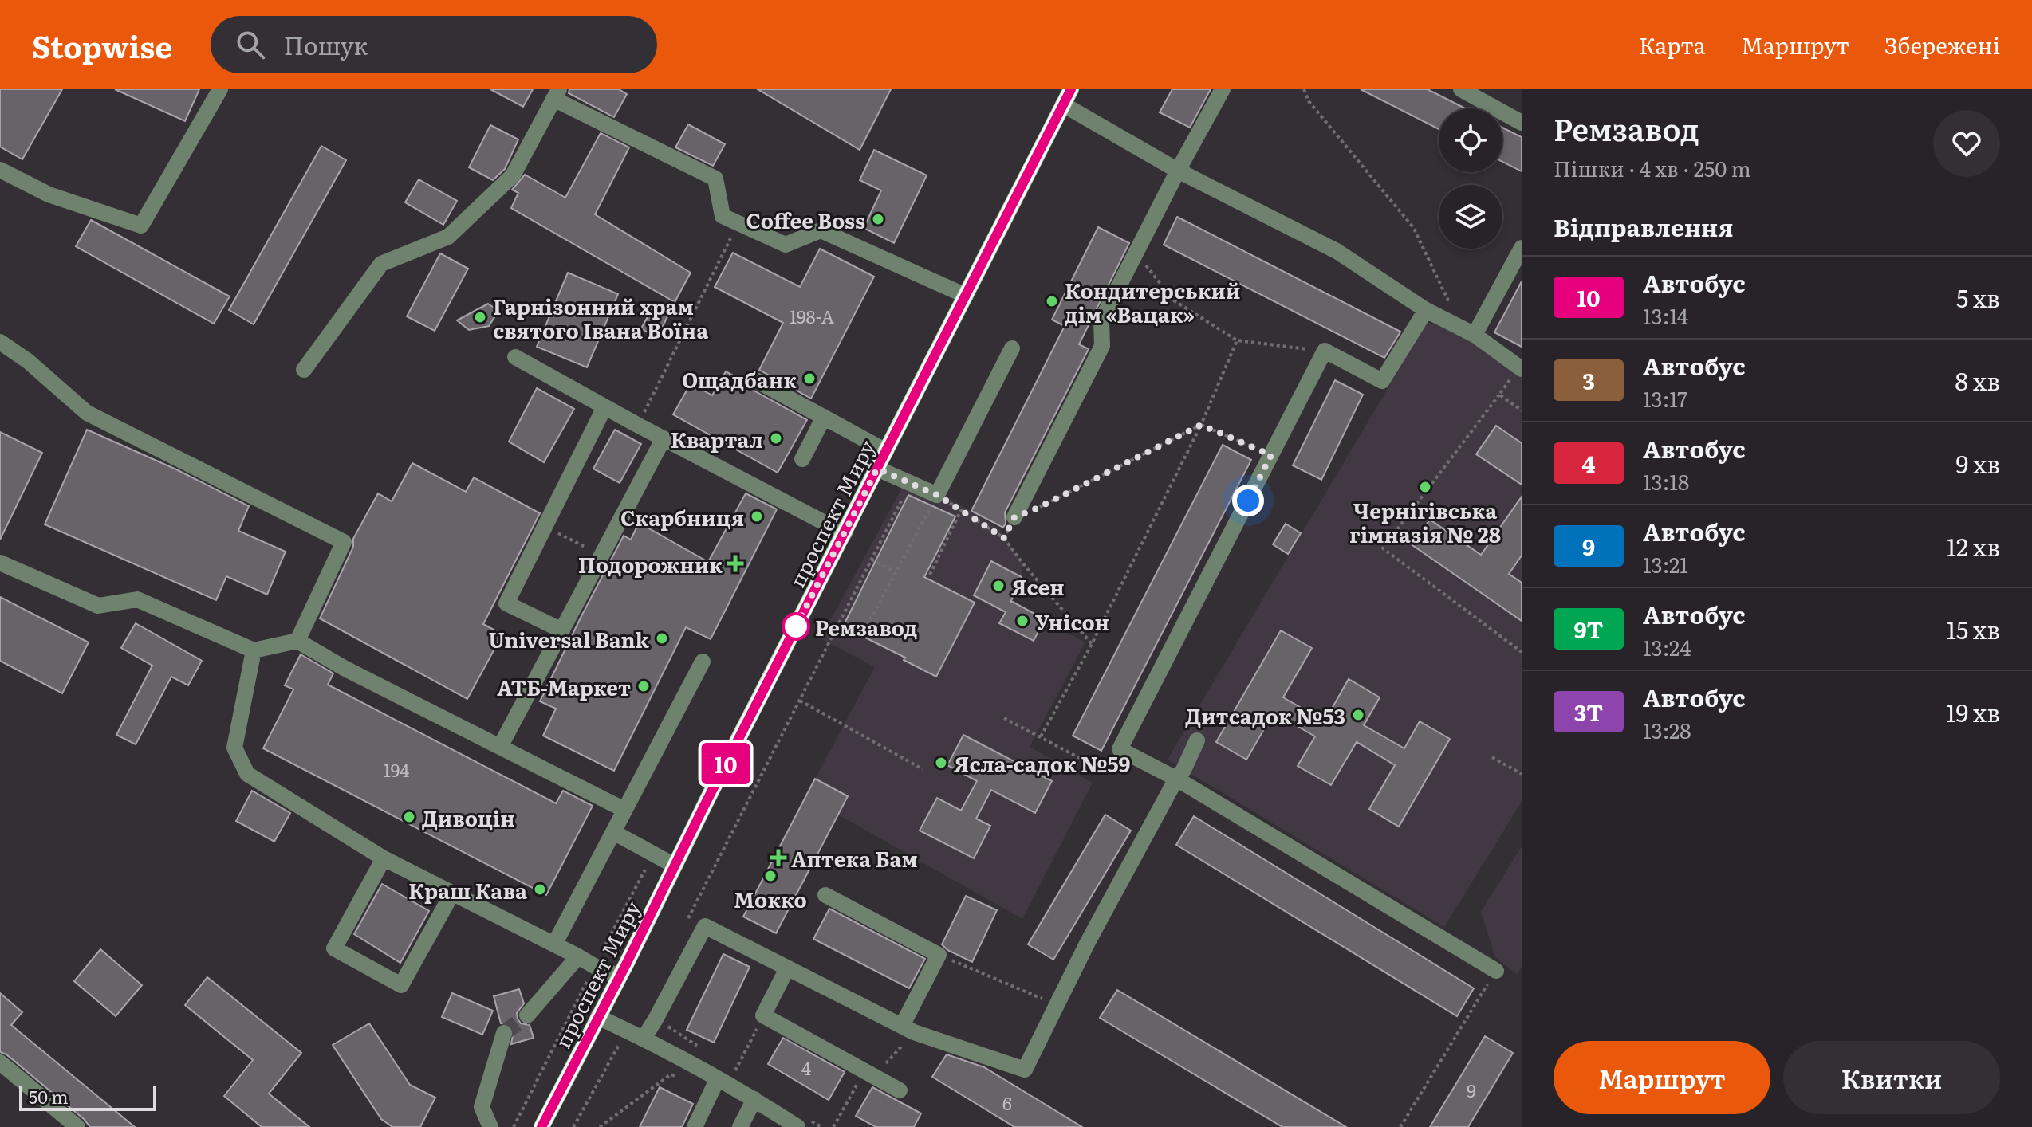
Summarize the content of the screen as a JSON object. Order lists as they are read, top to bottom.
{
  "streets": {
    "main road": ["проспект Миру"]
  },
  "places": {
    "other": [
      "Coffee Boss",
      "Кондитерський дім «Вацак»",
      "Гарнізонний храм святого Івана Воїна",
      "Ощадбанк",
      "Квартал",
      "Чернігівська гімназія № 28",
      "Скарбниця",
      "Ясен",
      "Унісон",
      "Ремзавод",
      "Universal Bank",
      "АТБ-Маркет",
      "Дитсадок №53",
      "Ясла-садок №59",
      "Дивоцін",
      "Мокко",
      "Краш Кава"
    ],
    "health": ["Подорожник", "Аптека Бам"]
  },
  "lines": ["bus line 10"],
  "house_numbers": [
    "198-А",
    "194",
    "4",
    "9",
    "6"
  ],
  "scale_bar": "50 m",
  "page": {
    "header": "Stopwise",
    "search": "Пошук",
    "nav": ["Карта", "Маршрут", "Збережені"],
    "on_map": "10",
    "heading": [
      ["Ремзавод", "Пішки · 4 хв · 250 m"],
      "Відправлення"
    ],
    "list": [
      {
        "mark": "10",
        "name": "Автобус",
        "note": "13:14",
        "value": "5 хв"
      },
      {
        "mark": "3",
        "name": "Автобус",
        "note": "13:17",
        "value": "8 хв"
      },
      {
        "mark": "4",
        "name": "Автобус",
        "note": "13:18",
        "value": "9 хв"
      },
      {
        "mark": "9",
        "name": "Автобус",
        "note": "13:21",
        "value": "12 хв"
      },
      {
        "mark": "9Т",
        "name": "Автобус",
        "note": "13:24",
        "value": "15 хв"
      },
      {
        "mark": "3Т",
        "name": "Автобус",
        "note": "13:28",
        "value": "19 хв"
      }
    ],
    "buttons": ["Маршрут", "Квитки"],
    "scale": "50 m"
  }
}
